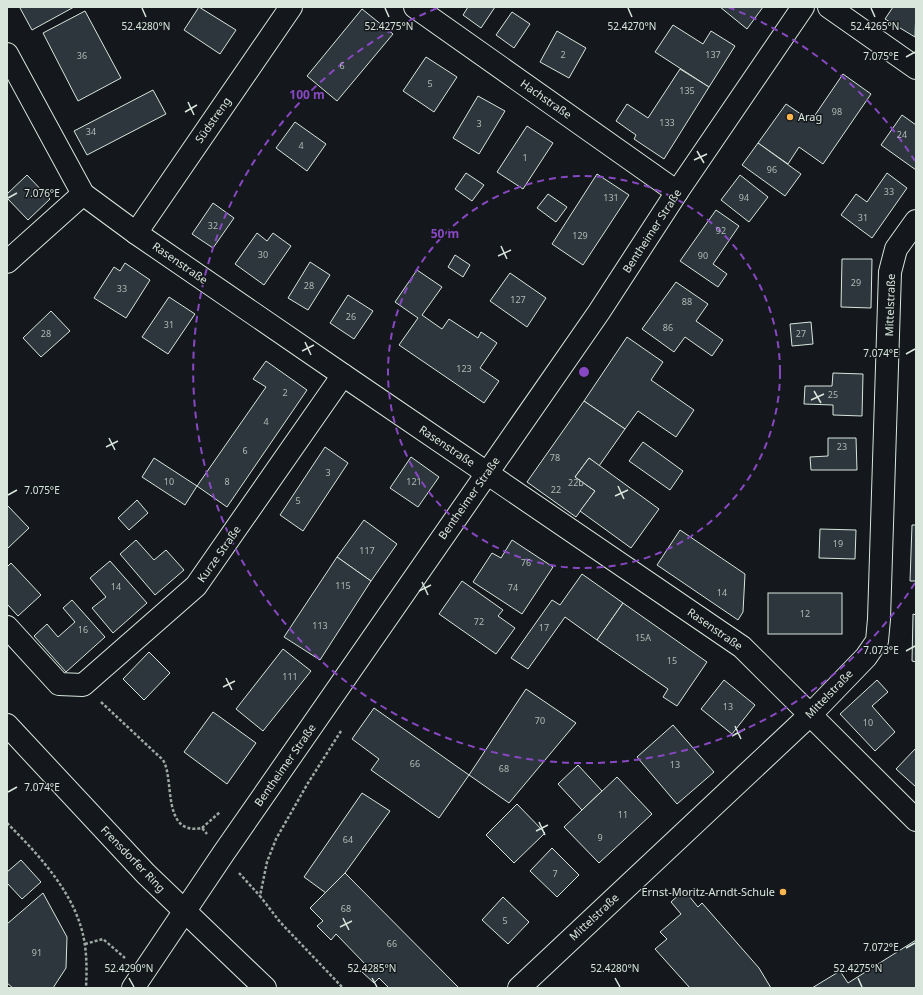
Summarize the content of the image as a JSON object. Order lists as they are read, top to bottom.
{
  "streets": {
    "street": [
      "Hachstraße",
      "Südstreng",
      "Bentheimer Straße",
      "Rasenstraße",
      "Mittelstraße",
      "Kurze Straße",
      "Frensdorfer Ring"
    ]
  },
  "crossings": [
    ["Hachstraße", "Bentheimer Straße"],
    ["Südstreng", "Rasenstraße"],
    ["Bentheimer Straße", "Rasenstraße"],
    ["Bentheimer Straße", "Frensdorfer Ring"],
    ["Rasenstraße", "Mittelstraße"],
    ["Rasenstraße", "Kurze Straße"]
  ],
  "places": ["Arag", "Ernst-Moritz-Arndt-Schule"],
  "house_numbers": [
    "2",
    "137",
    "36",
    "6",
    "5",
    "135",
    "98",
    "133",
    "3",
    "34",
    "24",
    "4",
    "1",
    "96",
    "33",
    "131",
    "94",
    "31",
    "32",
    "92",
    "129",
    "30",
    "90",
    "29",
    "28",
    "33",
    "127",
    "88",
    "26",
    "31",
    "86",
    "28",
    "27",
    "123",
    "2",
    "25",
    "4",
    "23",
    "6",
    "78",
    "3",
    "10",
    "8",
    "121",
    "22b",
    "22",
    "5",
    "19",
    "117",
    "76",
    "115",
    "14",
    "74",
    "14",
    "12",
    "72",
    "113",
    "17",
    "16",
    "15A",
    "15",
    "111",
    "13",
    "70",
    "10",
    "66",
    "13",
    "68",
    "11",
    "9",
    "64",
    "7",
    "68",
    "5",
    "66",
    "91"
  ],
  "coordinates": [
    "52.4270°N",
    "52.4265°N",
    "52.4280°N",
    "52.4275°N",
    "7.075°E",
    "7.076°E",
    "7.074°E",
    "7.073°E",
    "7.072°E",
    "52.4290°N",
    "52.4285°N"
  ],
  "rings": ["100 m", "50 m"]
}
